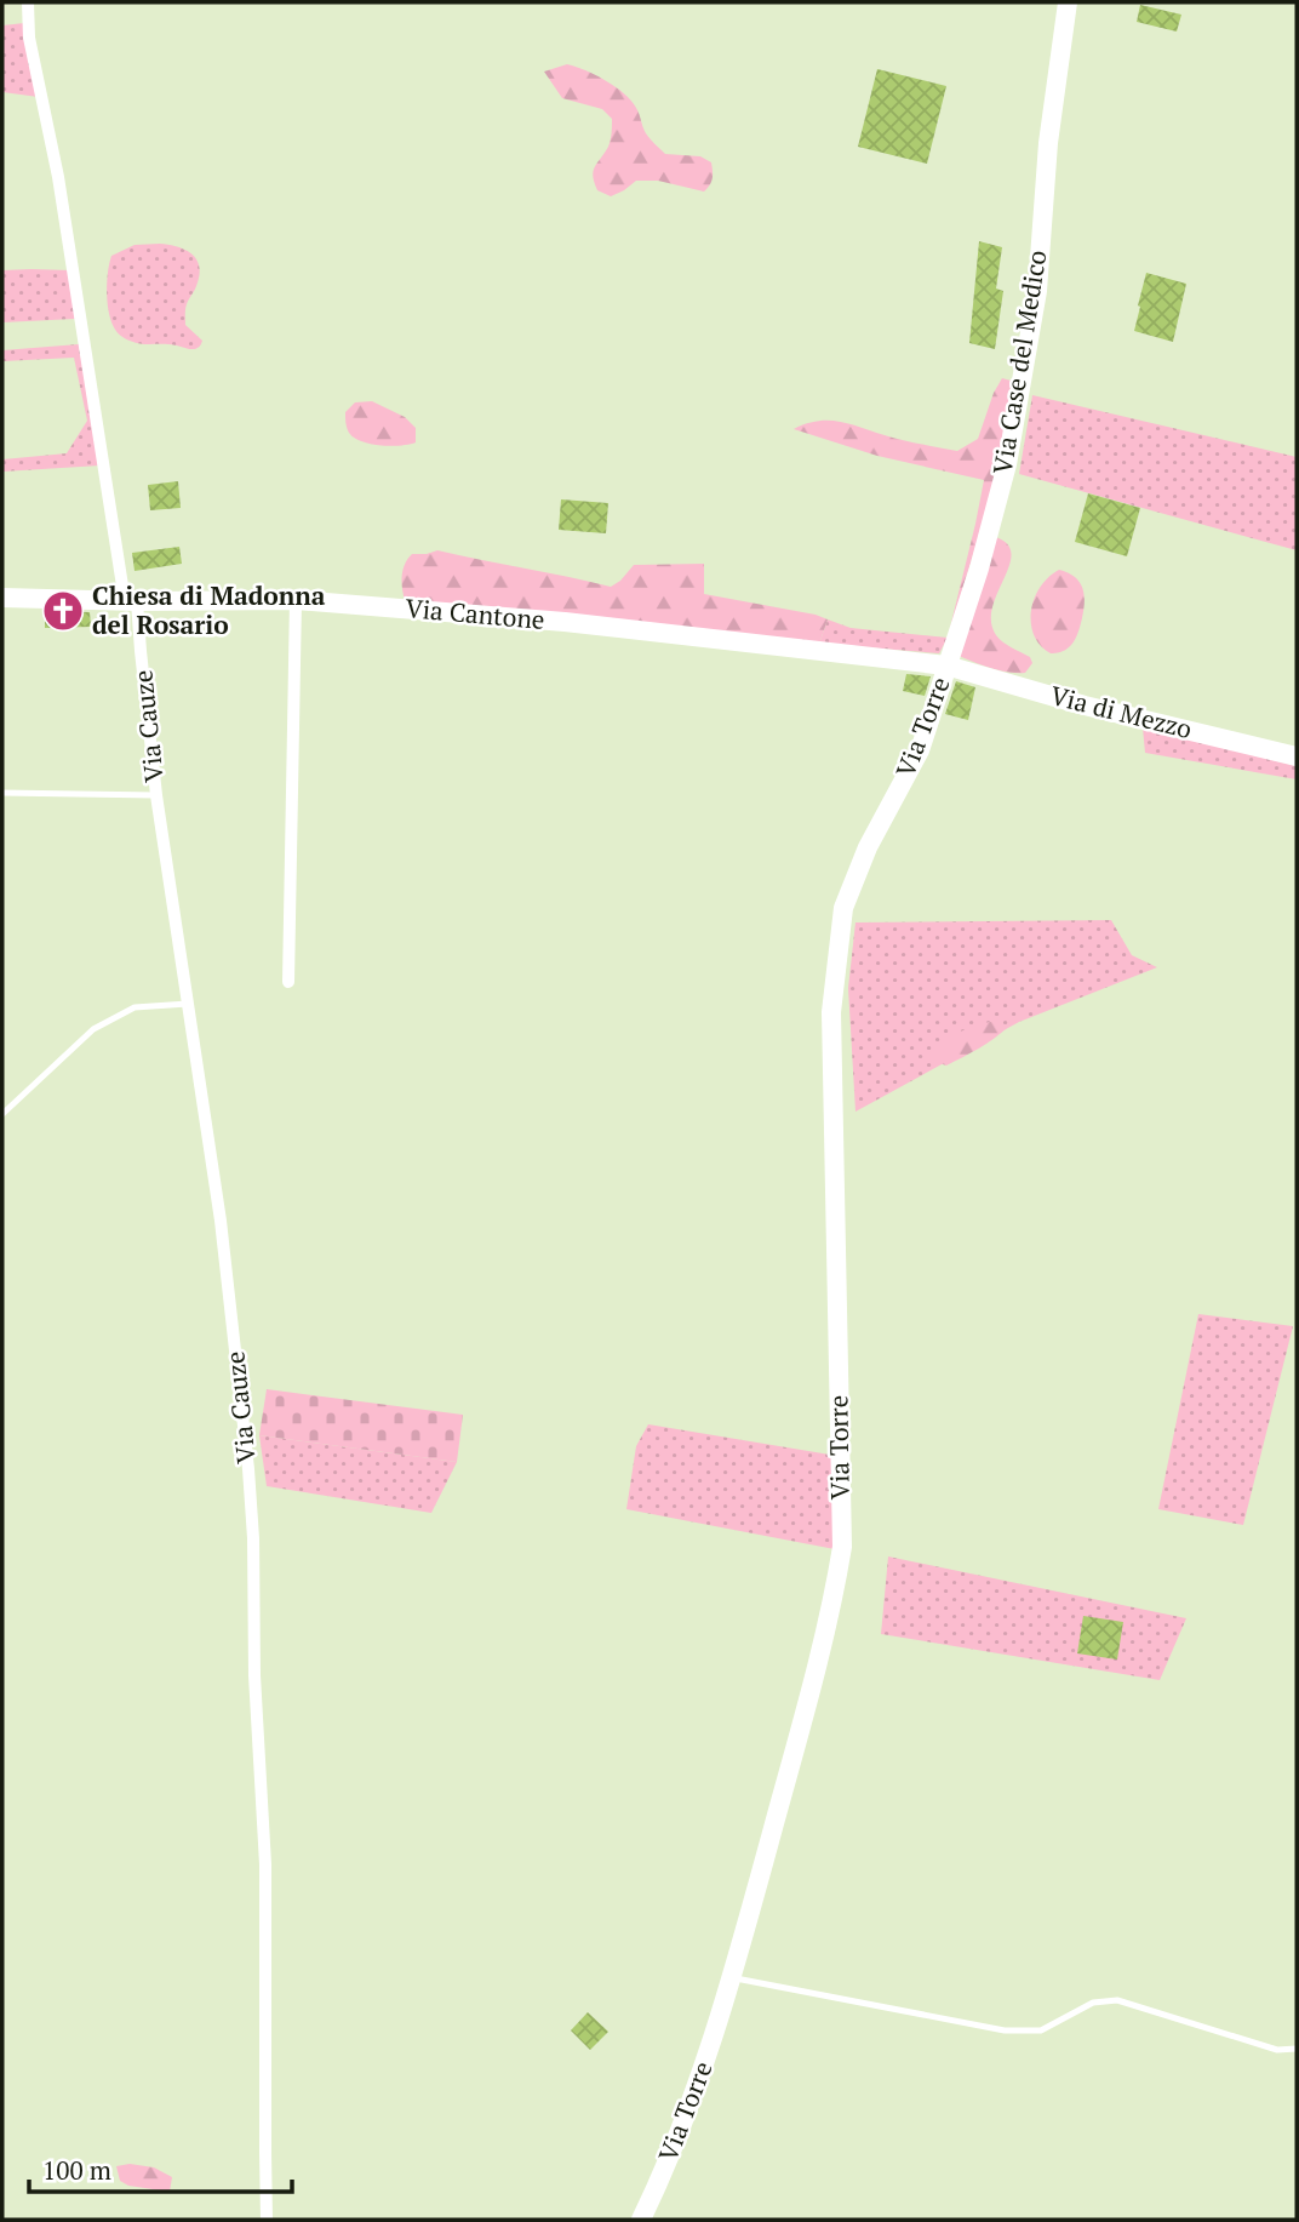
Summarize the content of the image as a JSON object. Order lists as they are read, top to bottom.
{
  "streets": {
    "main road": [
      "Via Case del Medico",
      "Via Cantone",
      "Via di Mezzo",
      "Via Torre"
    ],
    "street": ["Via Cauze"]
  },
  "crossings": [
    ["Via Case del Medico", "Via Cantone"],
    ["Via Case del Medico", "Via di Mezzo"],
    ["Via Case del Medico", "Via Torre"],
    ["Via Cantone", "Via di Mezzo"],
    ["Via Cantone", "Via Cauze"],
    ["Via Cantone", "Via Torre"],
    ["Via di Mezzo", "Via Torre"]
  ],
  "places": {
    "church": ["Chiesa di Madonna del Rosario"]
  },
  "scale_bar": "100 m"
}
